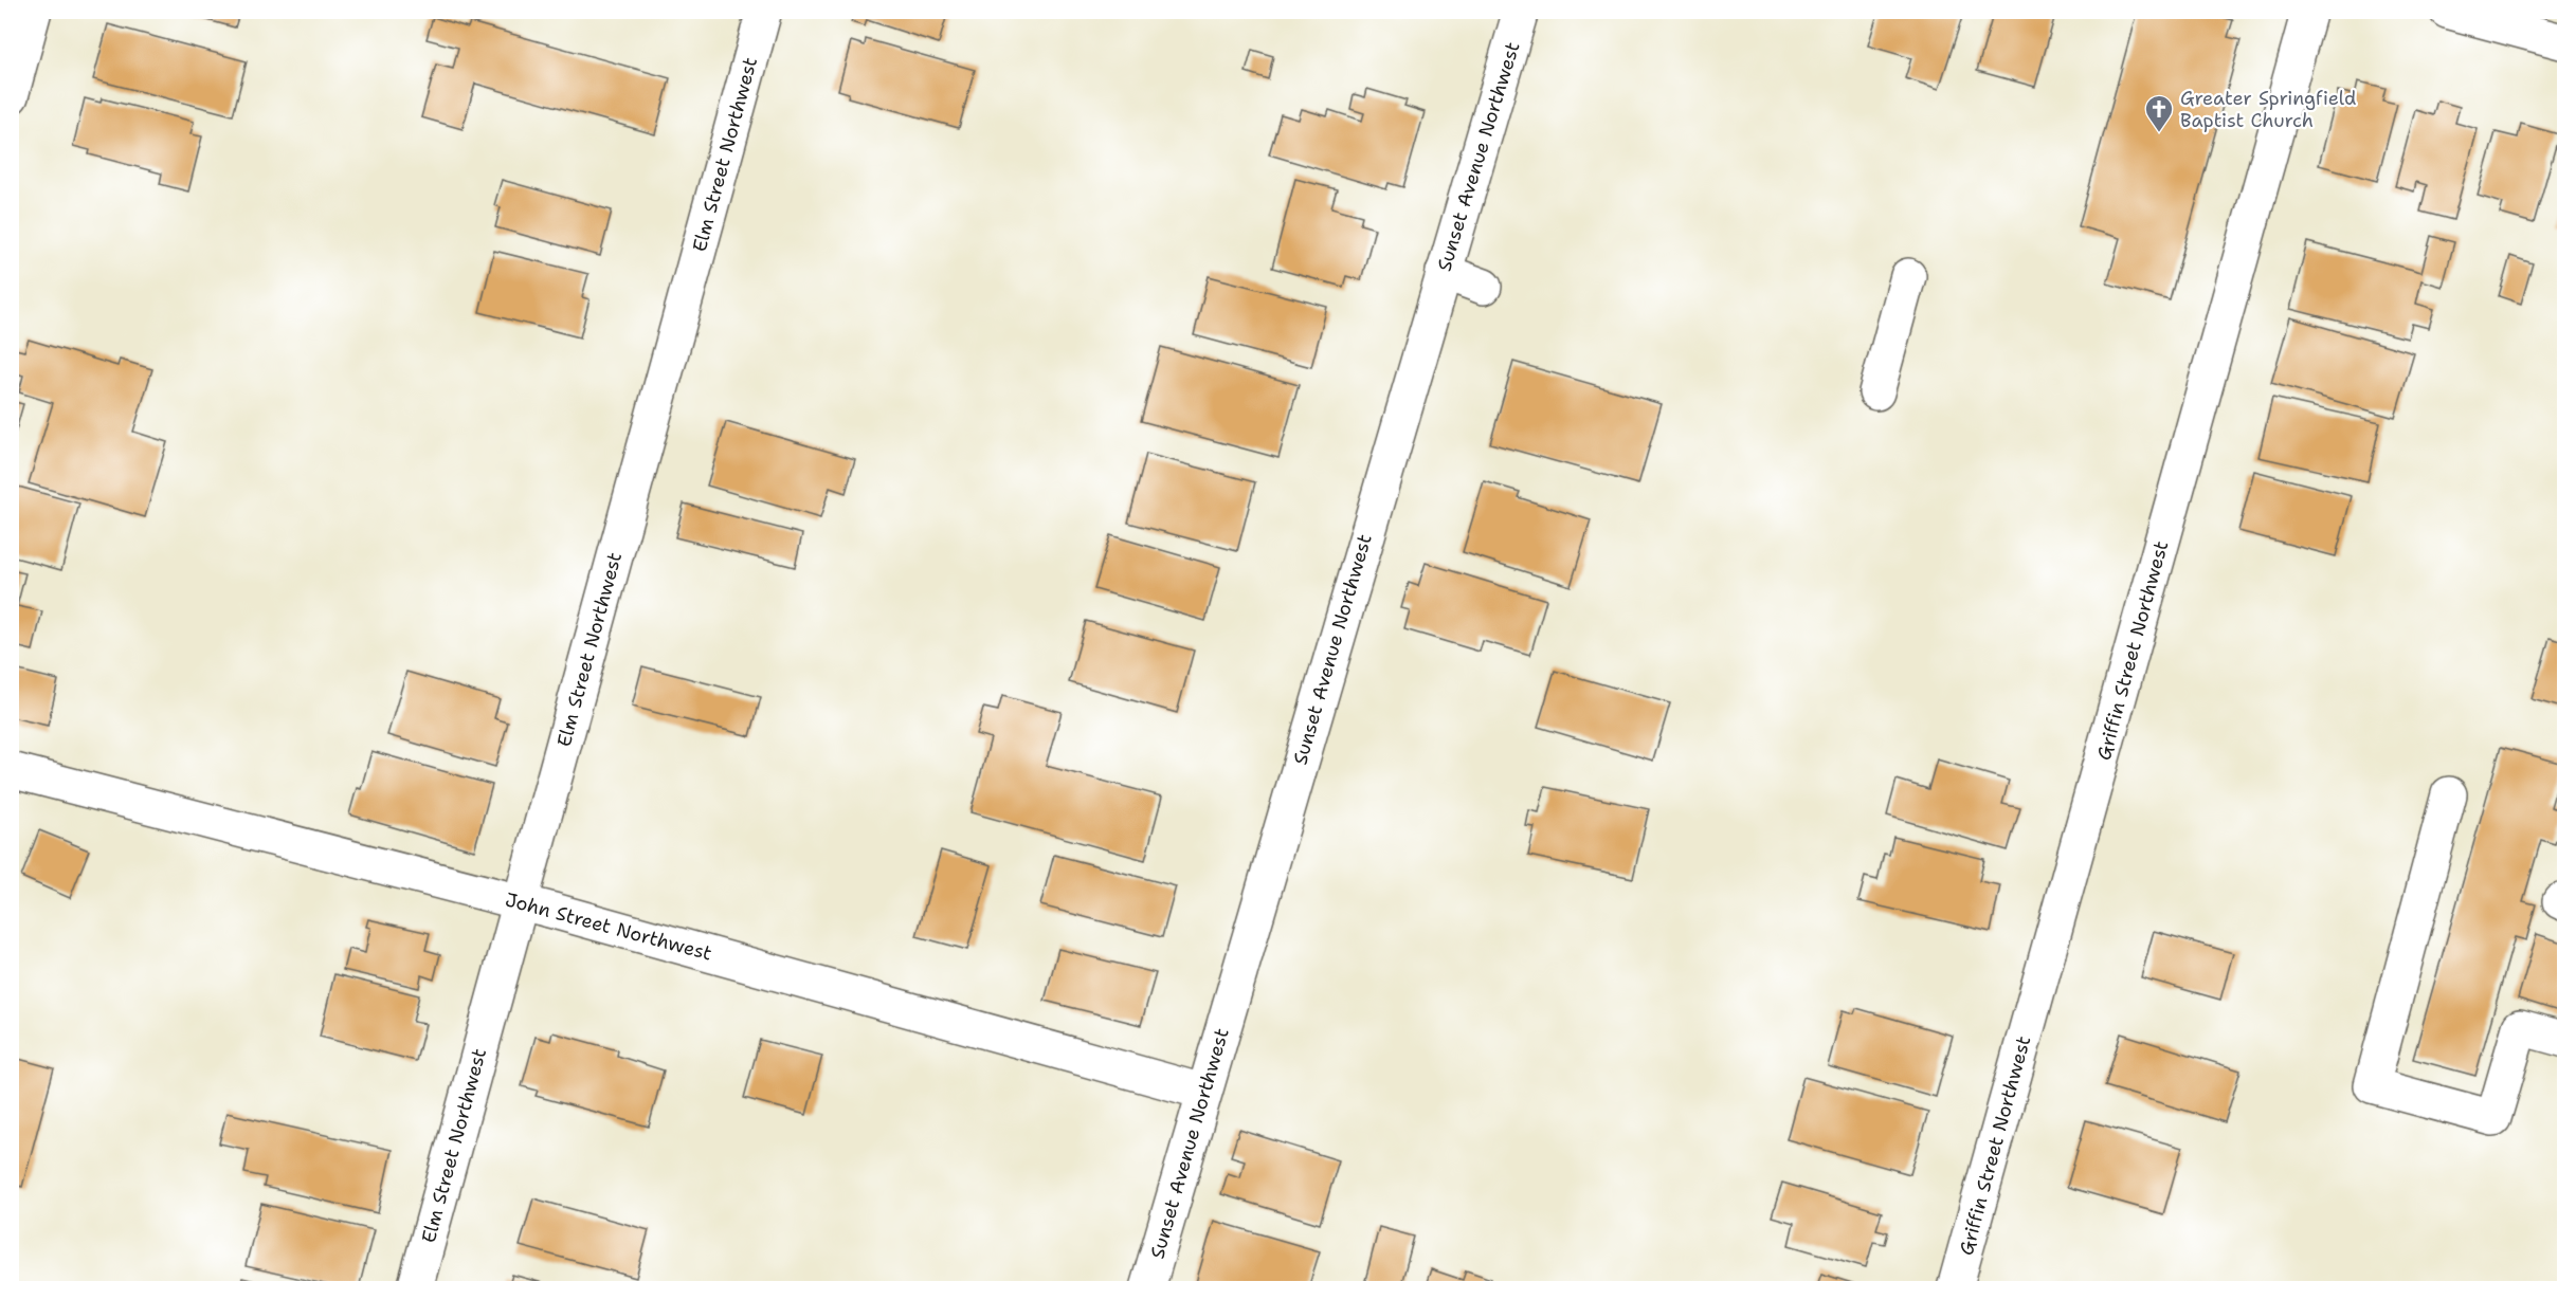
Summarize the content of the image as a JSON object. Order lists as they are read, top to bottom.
{
  "streets": {
    "street": [
      "Elm Street Northwest",
      "Sunset Avenue Northwest",
      "Griffin Street Northwest",
      "John Street Northwest"
    ]
  },
  "crossings": [
    ["Elm Street Northwest", "John Street Northwest"],
    ["Sunset Avenue Northwest", "John Street Northwest"]
  ],
  "places": {
    "church": ["Greater Springfield Baptist Church"]
  }
}
